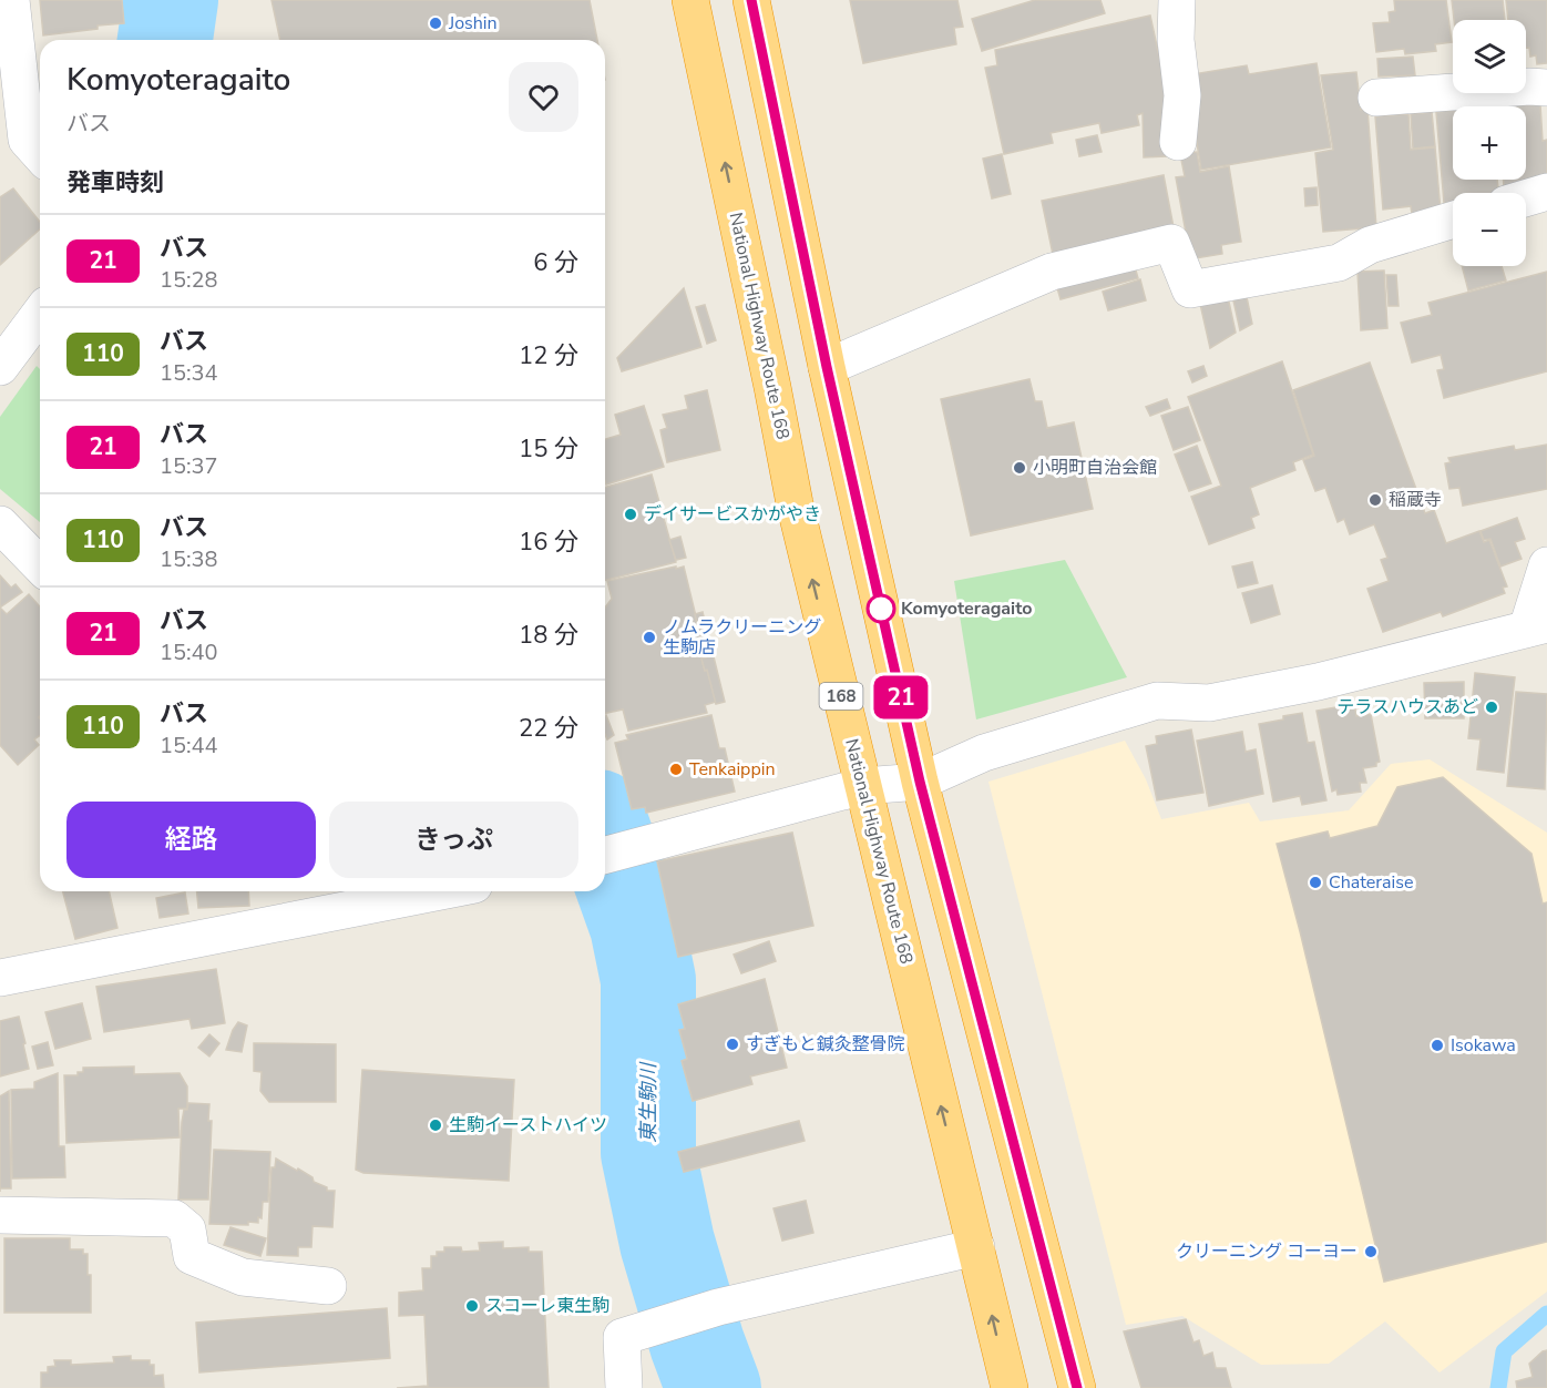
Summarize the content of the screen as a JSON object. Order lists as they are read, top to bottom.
{
  "streets": {
    "highway": ["National Highway Route 168", "168"]
  },
  "water": ["東生駒川"],
  "places": [
    "Joshin",
    "小明町自治会館",
    "稲蔵寺",
    "デイサービスかがやき",
    "Komyoteragaito",
    "ノムラクリーニング 生駒店",
    "テラスハウスあど",
    "Tenkaippin",
    "Chateraise",
    "すぎもと鍼灸整骨院",
    "Isokawa",
    "生駒イーストハイツ",
    "クリーニング コーヨー",
    "スコーレ東生駒"
  ],
  "lines": ["bus line 21"],
  "page": {
    "on_map": "21",
    "map_buttons": ["+", "−"],
    "heading": [
      ["Komyoteragaito", "バス"],
      "発車時刻"
    ],
    "list": [
      {
        "mark": "21",
        "name": "バス",
        "note": "15:28",
        "value": "6 分"
      },
      {
        "mark": "110",
        "name": "バス",
        "note": "15:34",
        "value": "12 分"
      },
      {
        "mark": "21",
        "name": "バス",
        "note": "15:37",
        "value": "15 分"
      },
      {
        "mark": "110",
        "name": "バス",
        "note": "15:38",
        "value": "16 分"
      },
      {
        "mark": "21",
        "name": "バス",
        "note": "15:40",
        "value": "18 分"
      },
      {
        "mark": "110",
        "name": "バス",
        "note": "15:44",
        "value": "22 分"
      }
    ],
    "buttons": ["経路", "きっぷ"]
  }
}
